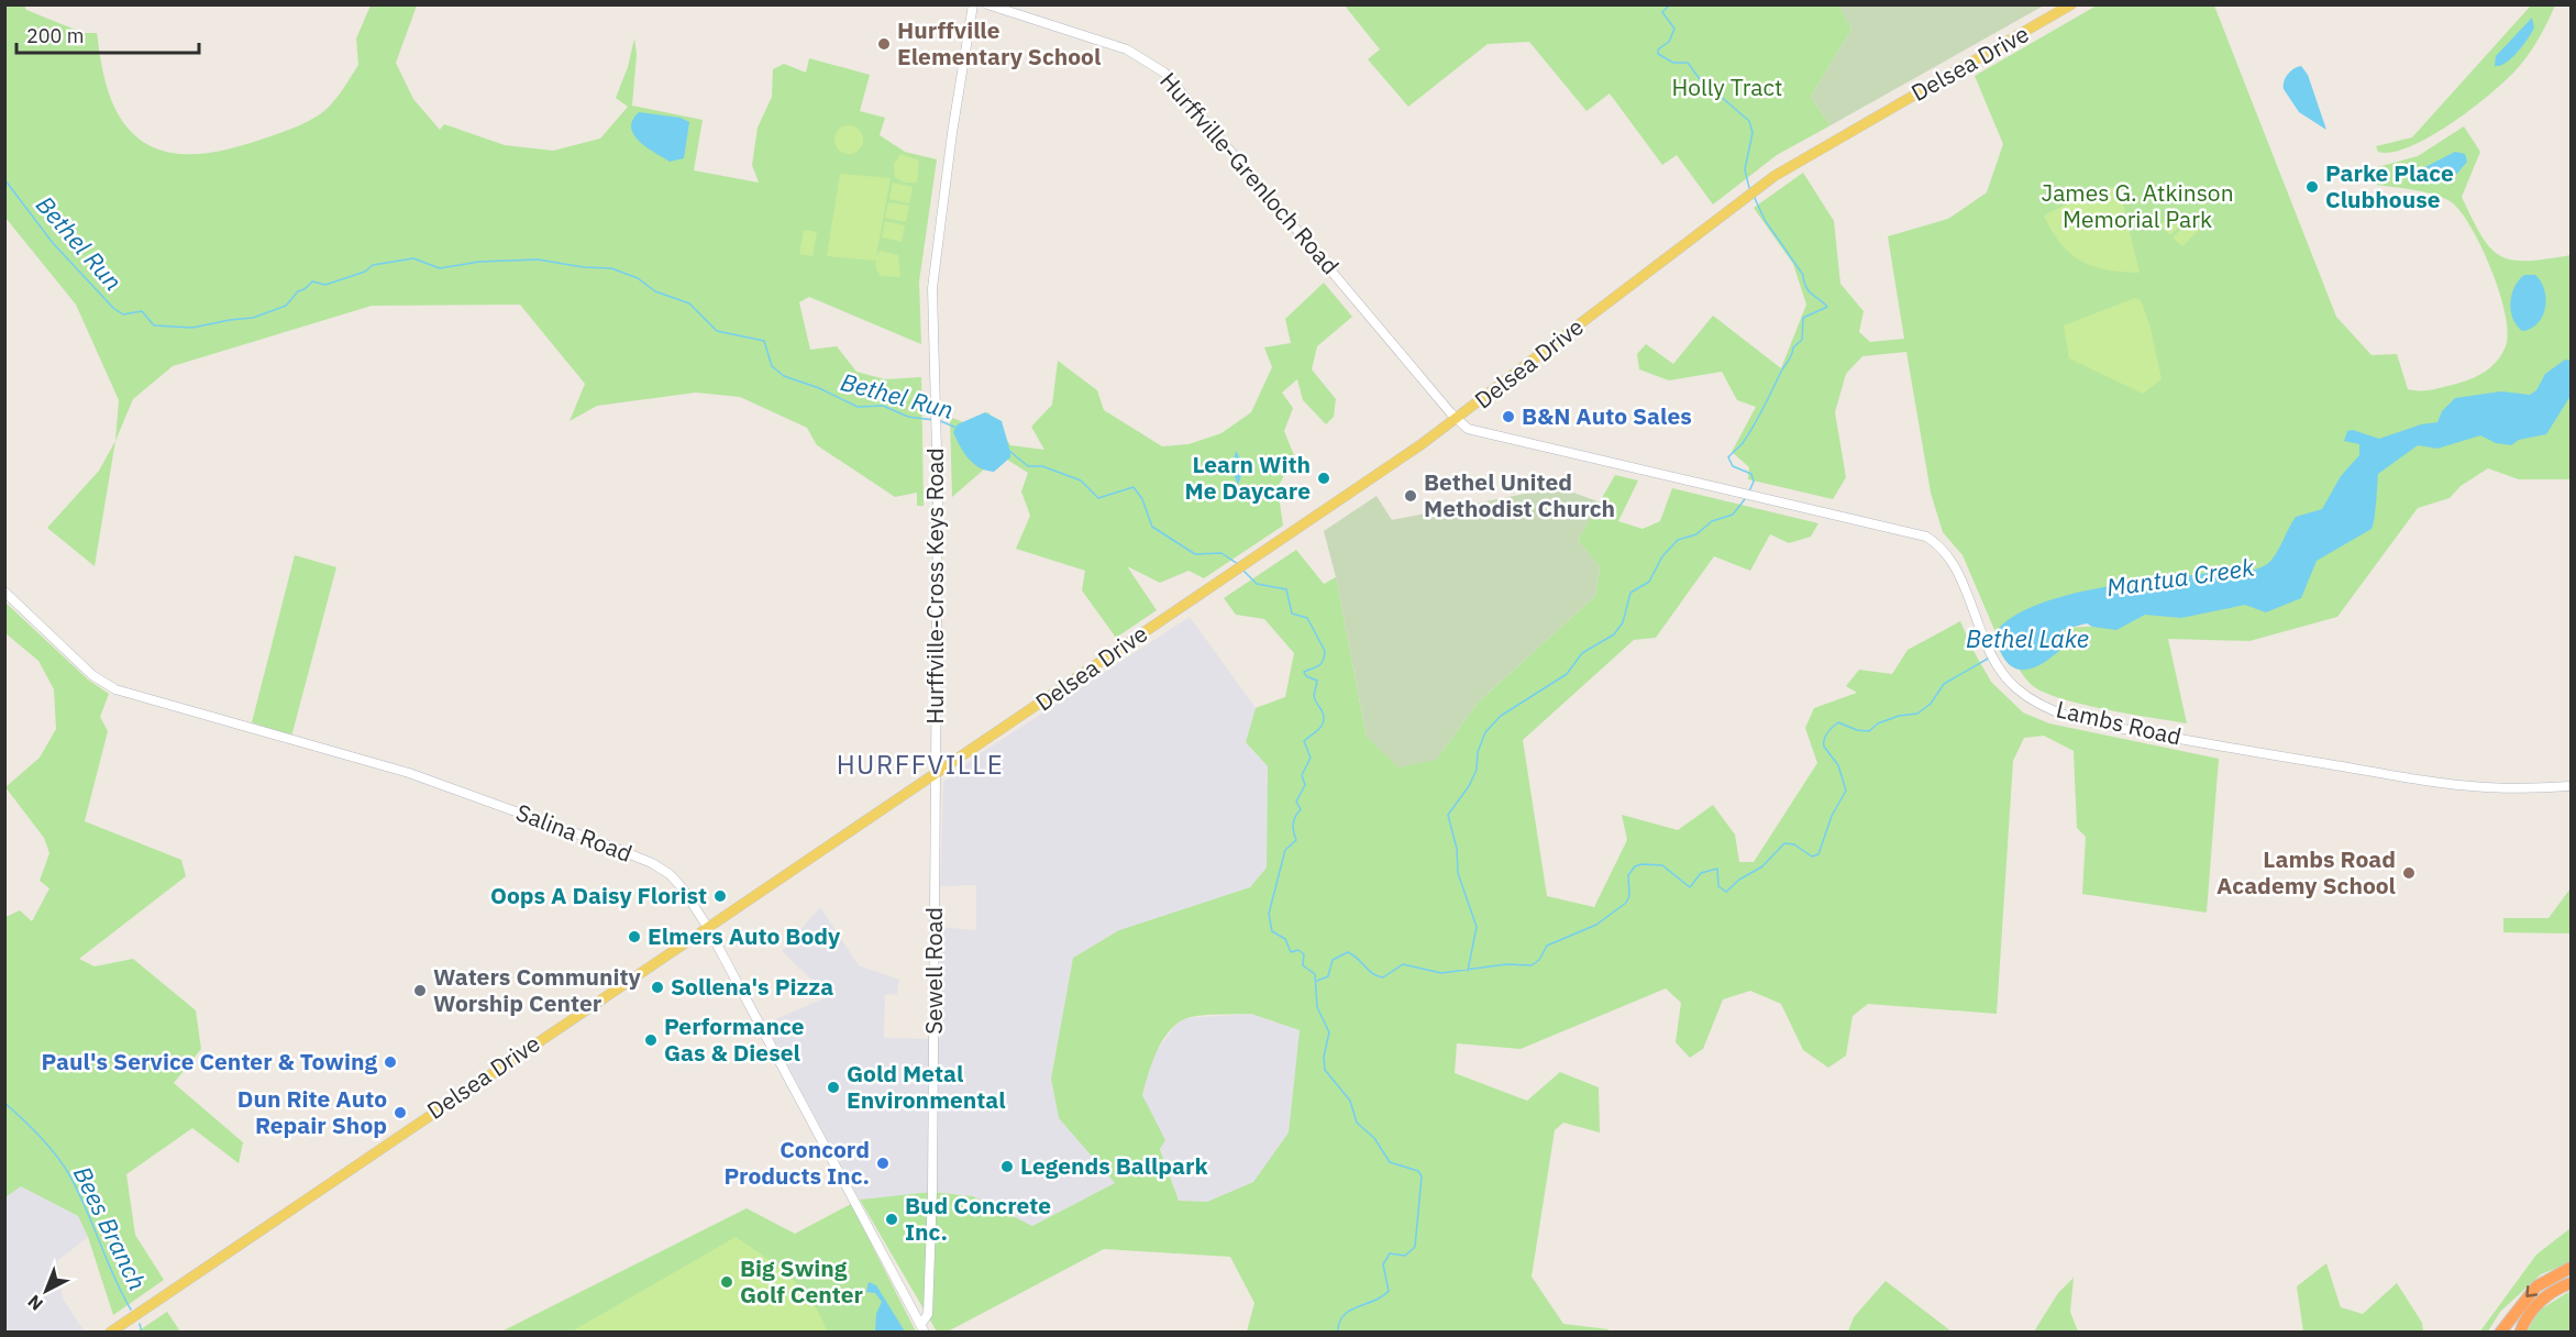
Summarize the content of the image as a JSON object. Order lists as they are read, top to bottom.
{
  "streets": {
    "main road": [
      "Delsea Drive",
      "Hurffville-Grenloch Road",
      "Hurffville-Cross Keys Road",
      "Lambs Road",
      "Salina Road",
      "Sewell Road"
    ]
  },
  "crossings": [
    ["Delsea Drive", "Hurffville-Grenloch Road"],
    ["Delsea Drive", "Hurffville-Cross Keys Road"],
    ["Delsea Drive", "Lambs Road"],
    ["Delsea Drive", "Salina Road"],
    ["Delsea Drive", "Sewell Road"],
    ["Hurffville-Grenloch Road", "Lambs Road"],
    ["Hurffville-Cross Keys Road", "Sewell Road"],
    ["Salina Road", "Sewell Road"]
  ],
  "districts": ["HURFFVILLE"],
  "water": [
    "Bethel Run",
    "Mantua Creek",
    "Bethel Lake",
    "Bees Branch"
  ],
  "parks": ["Holly Tract", "James G. Atkinson Memorial Park"],
  "places": [
    "Hurffville Elementary School",
    "Parke Place Clubhouse",
    "B&N Auto Sales",
    "Learn With Me Daycare",
    "Bethel United Methodist Church",
    "Lambs Road Academy School",
    "Oops A Daisy Florist",
    "Elmers Auto Body",
    "Sollena's Pizza",
    "Waters Community Worship Center",
    "Performance Gas & Diesel",
    "Paul's Service Center & Towing",
    "Gold Metal Environmental",
    "Dun Rite Auto Repair Shop",
    "Concord Products Inc.",
    "Legends Ballpark",
    "Bud Concrete Inc.",
    "Big Swing Golf Center"
  ],
  "scale_bar": "200 m",
  "north": "bottom left"
}
